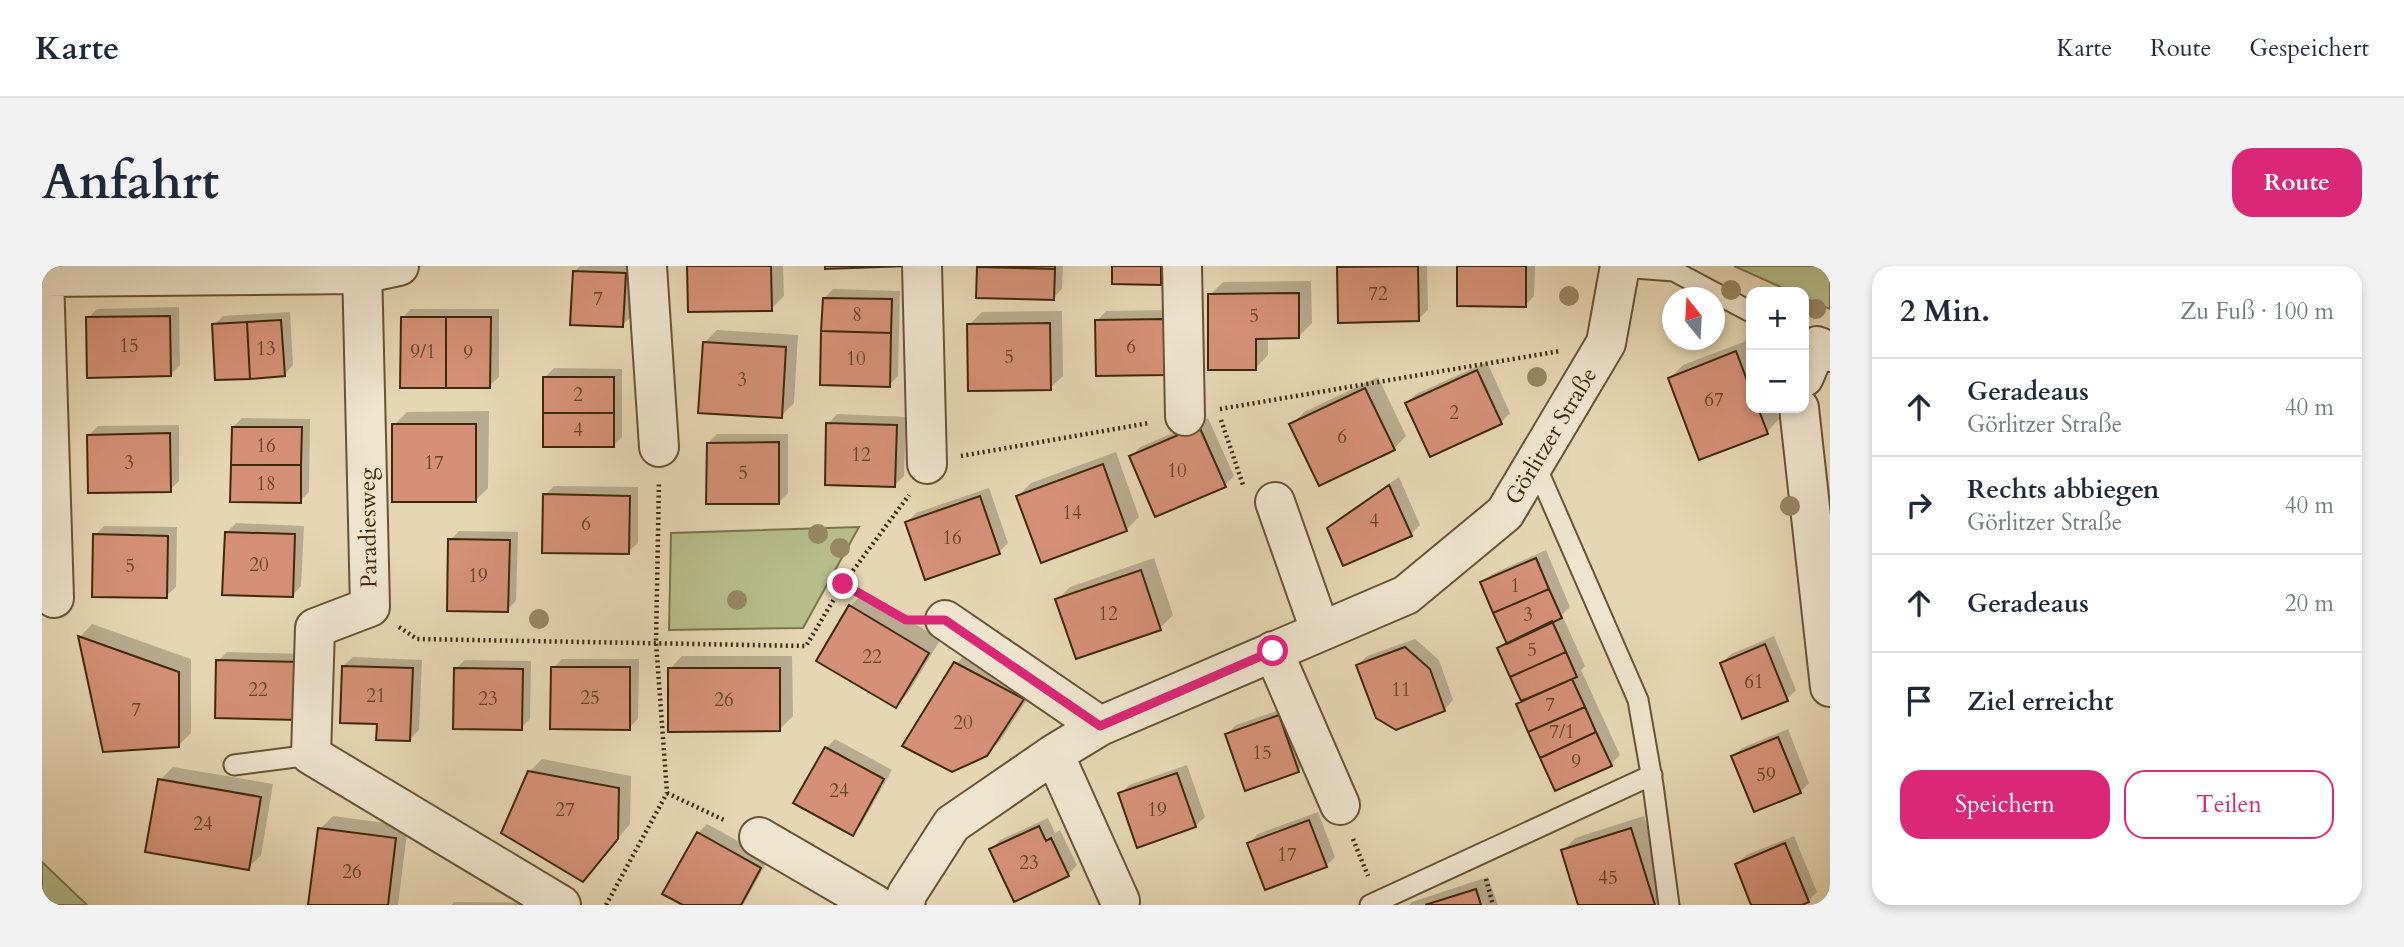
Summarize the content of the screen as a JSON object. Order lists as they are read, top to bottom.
{
  "streets": {
    "street": ["Görlitzer Straße", "Paradiesweg"]
  },
  "house_numbers": [
    "72",
    "7",
    "8",
    "5",
    "15",
    "6",
    "13",
    "9/1",
    "9",
    "5",
    "10",
    "3",
    "2",
    "67",
    "2",
    "4",
    "6",
    "16",
    "12",
    "3",
    "17",
    "10",
    "5",
    "18",
    "14",
    "4",
    "6",
    "16",
    "20",
    "5",
    "19",
    "1",
    "12",
    "3",
    "5",
    "22",
    "61",
    "22",
    "11",
    "21",
    "25",
    "23",
    "26",
    "7",
    "7",
    "20",
    "7/1",
    "15",
    "9",
    "59",
    "24",
    "27",
    "19",
    "24",
    "17",
    "23",
    "26",
    "45"
  ],
  "north": "top",
  "page": {
    "header": "Karte",
    "nav": ["Karte", "Route", "Gespeichert"],
    "buttons": [
      "Route",
      ["Speichern", "Teilen"]
    ],
    "title": "Anfahrt",
    "heading": ["2 Min.", "Zu Fuß · 100 m"],
    "map_buttons": ["+", "−"],
    "list": [
      ["Geradeaus", "Görlitzer Straße", "40 m"],
      ["Rechts abbiegen", "Görlitzer Straße", "40 m"],
      ["Geradeaus", "20 m"],
      "Ziel erreicht"
    ]
  }
}
